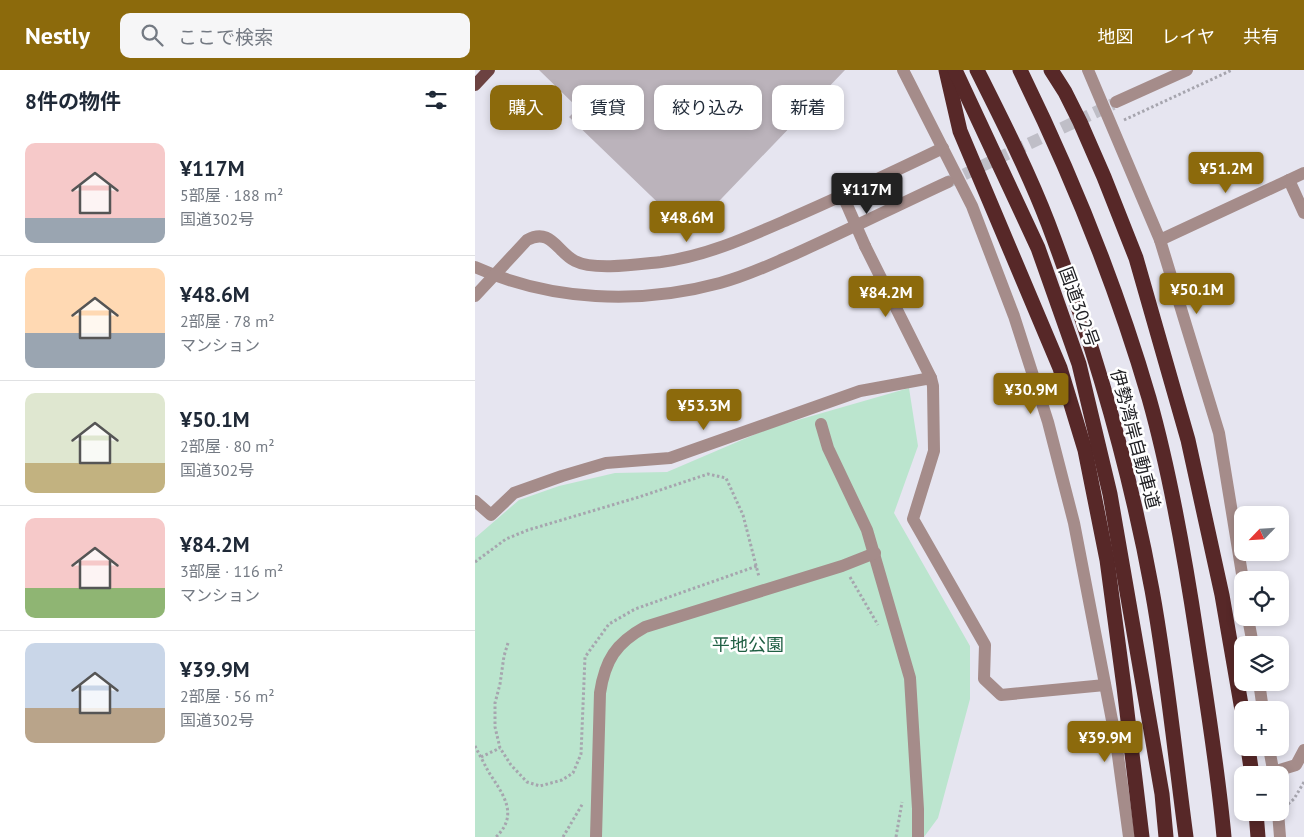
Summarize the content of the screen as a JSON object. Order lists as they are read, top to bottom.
{
  "streets": {
    "highway": ["国道302号", "伊勢湾岸自動車道"]
  },
  "parks": ["平地公園"],
  "north": "bottom left",
  "page": {
    "header": "Nestly",
    "search": "ここで検索",
    "nav": ["地図", "レイヤ", "共有"],
    "heading": "8件の物件",
    "chip": [
      "購入",
      "賃貸",
      "絞り込み",
      "新着"
    ],
    "list": [
      {
        "name": "¥117M",
        "note": "5部屋 · 188 m² · 国道302号"
      },
      {
        "name": "¥48.6M",
        "note": "2部屋 · 78 m² · マンション"
      },
      {
        "name": "¥50.1M",
        "note": "2部屋 · 80 m² · 国道302号"
      },
      {
        "name": "¥84.2M",
        "note": "3部屋 · 116 m² · マンション"
      },
      {
        "name": "¥39.9M",
        "note": "2部屋 · 56 m² · 国道302号"
      }
    ],
    "price": [
      "¥51.2M",
      "¥117M",
      "¥48.6M",
      "¥50.1M",
      "¥84.2M",
      "¥30.9M",
      "¥53.3M",
      "¥39.9M"
    ],
    "map_buttons": ["+", "−"]
  }
}
